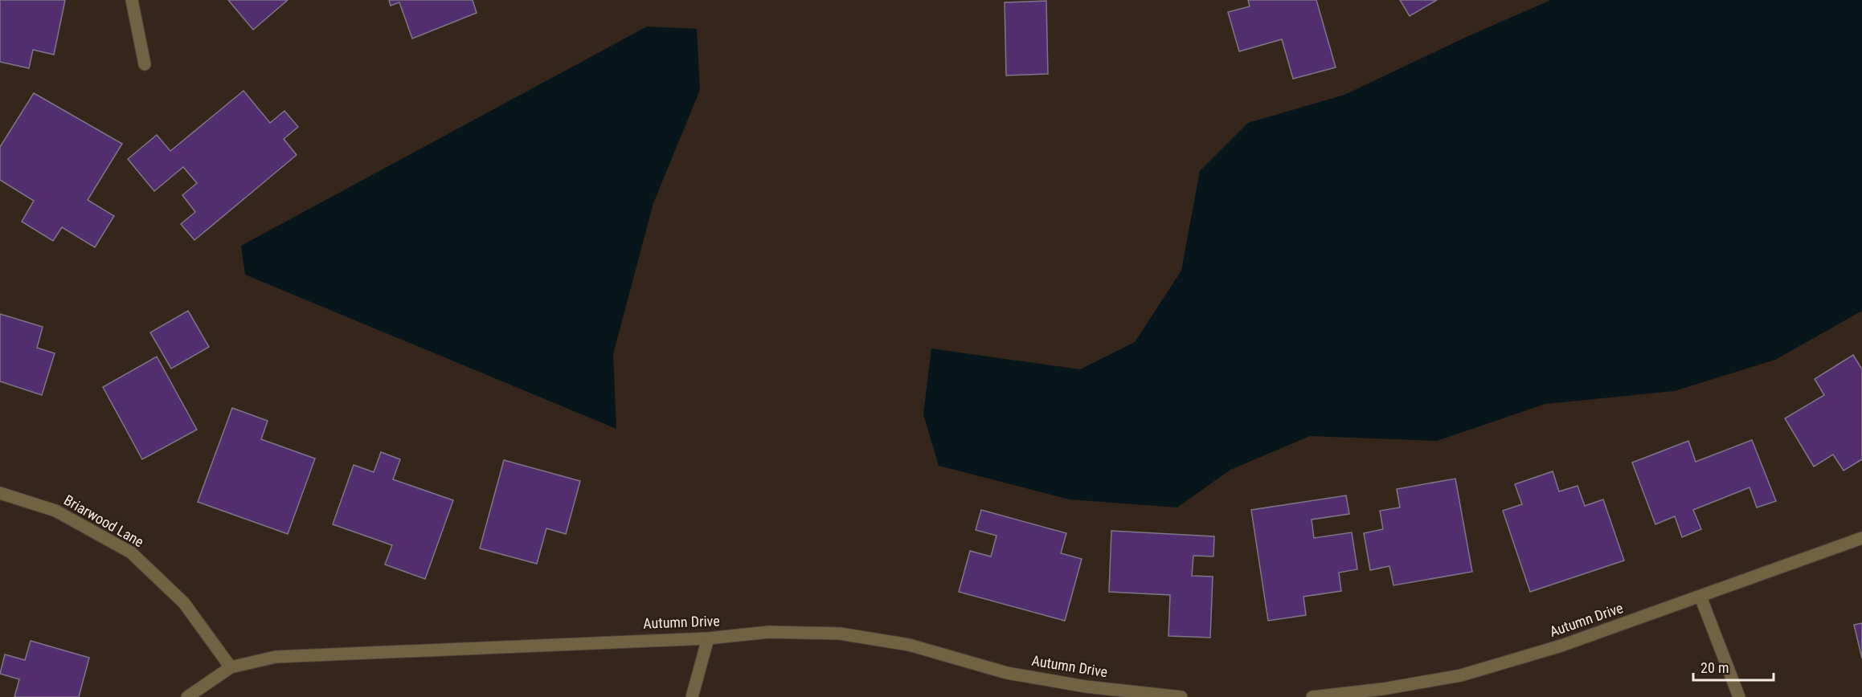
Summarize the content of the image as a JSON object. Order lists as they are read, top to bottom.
{
  "streets": {
    "street": ["Briarwood Lane", "Autumn Drive"]
  },
  "crossings": [
    ["Briarwood Lane", "Autumn Drive"]
  ],
  "scale_bar": "20 m"
}
